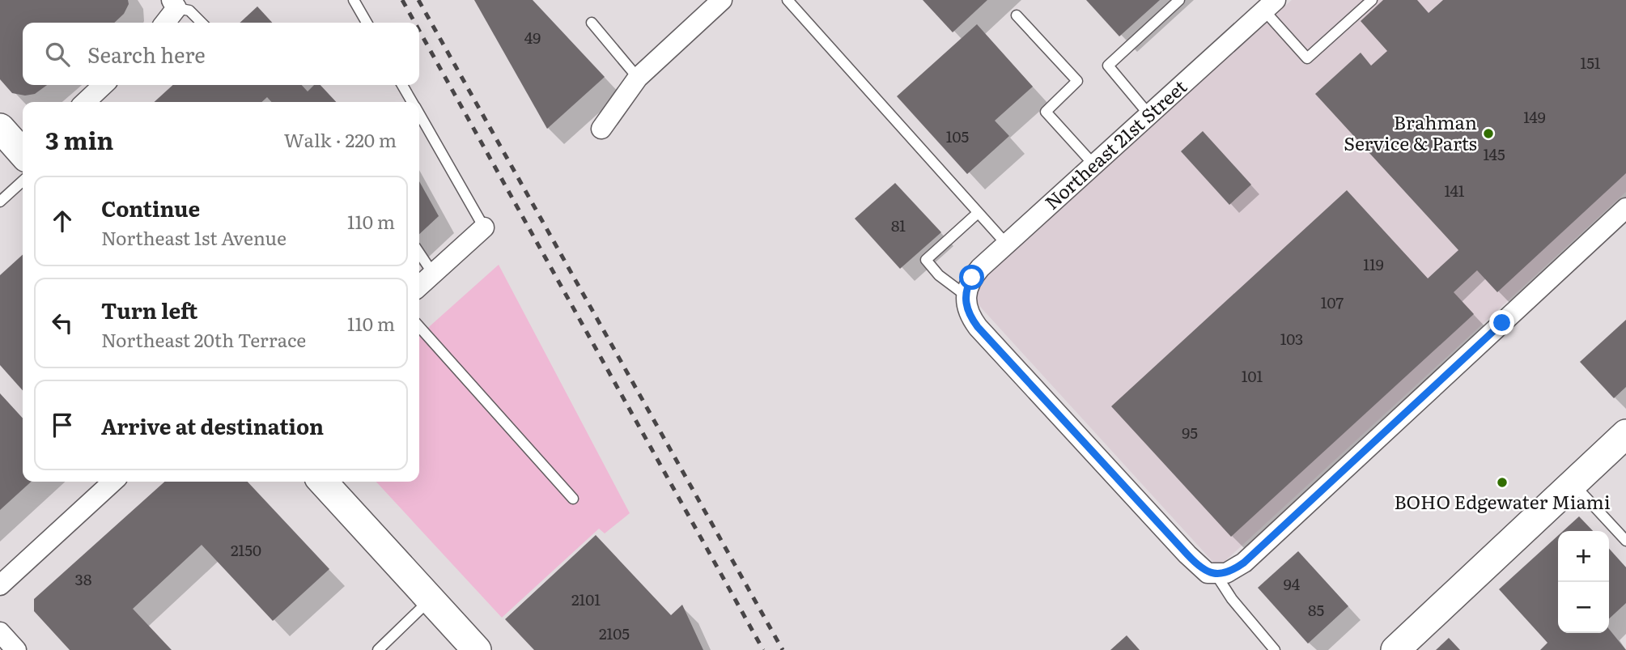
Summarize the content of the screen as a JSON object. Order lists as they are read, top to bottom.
{
  "streets": {
    "street": ["Northeast 21st Street"]
  },
  "places": ["Brahman Service & Parts", "BOHO Edgewater Miami"],
  "house_numbers": [
    "49",
    "151",
    "149",
    "105",
    "145",
    "141",
    "81",
    "119",
    "107",
    "103",
    "101",
    "95",
    "2150",
    "38",
    "94",
    "2101",
    "85",
    "2105"
  ],
  "page": {
    "search": "Search here",
    "heading": ["3 min", "Walk · 220 m"],
    "list": [
      ["Continue", "Northeast 1st Avenue", "110 m"],
      ["Turn left", "Northeast 20th Terrace", "110 m"],
      "Arrive at destination"
    ],
    "map_buttons": ["+", "−"]
  }
}
